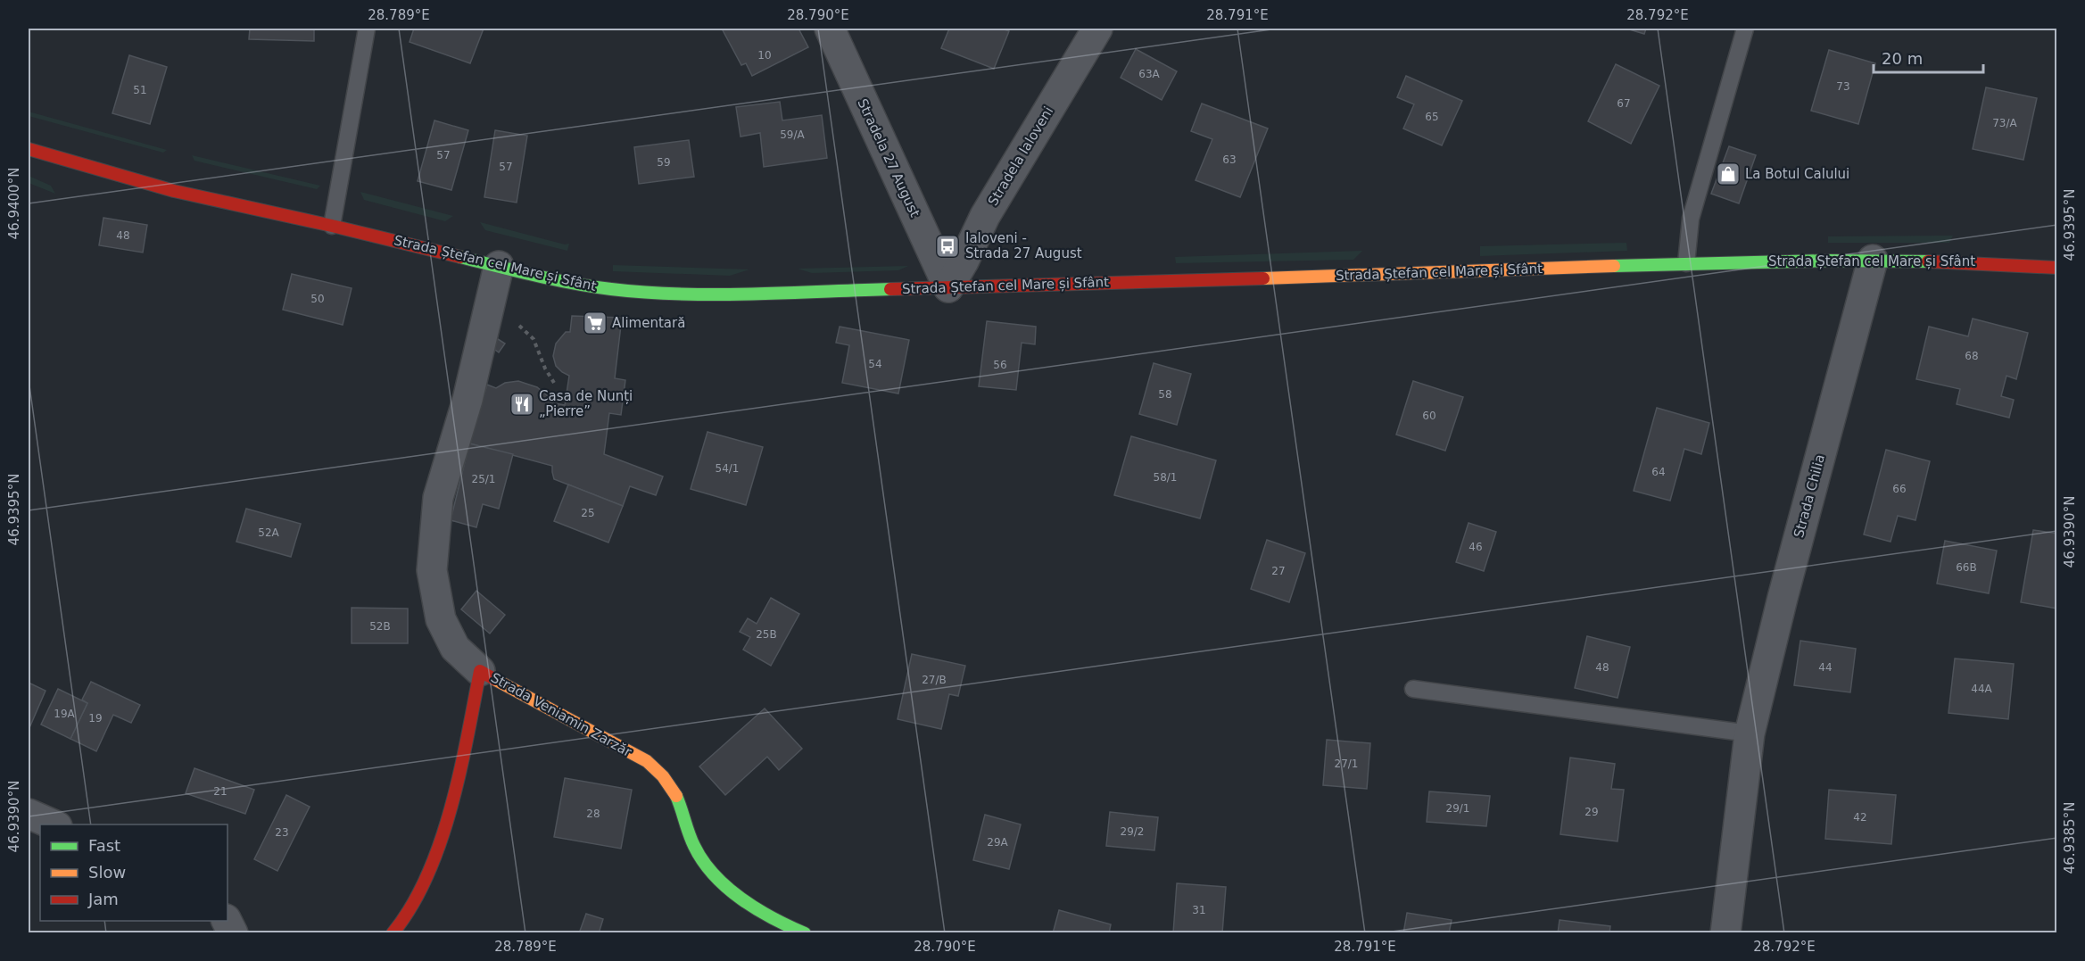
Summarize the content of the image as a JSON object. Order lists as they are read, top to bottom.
{
  "streets": {
    "main road": ["Strada Ștefan cel Mare și Sfânt", "Strada Veniamin Zarzăr"],
    "street": ["Stradela Ialoveni", "Stradela 27 August", "Strada Chilia"]
  },
  "crossings": [
    ["Stradela Ialoveni", "Stradela 27 August"],
    ["Stradela Ialoveni", "Strada Ștefan cel Mare și Sfânt"],
    ["Stradela 27 August", "Strada Ștefan cel Mare și Sfânt"],
    ["Strada Ștefan cel Mare și Sfânt", "Strada Chilia"]
  ],
  "places": {
    "shop": ["La Botul Calului"],
    "bus stop": ["Ialoveni - Strada 27 August"],
    "supermarket": ["Alimentară"],
    "restaurant": ["Casa de Nunți „Pierre”"]
  },
  "house_numbers": [
    "10",
    "63A",
    "73",
    "51",
    "67",
    "65",
    "73/A",
    "59/A",
    "57",
    "63",
    "59",
    "57",
    "48",
    "50",
    "68",
    "54",
    "56",
    "58",
    "60",
    "54/1",
    "64",
    "58/1",
    "25/1",
    "66",
    "25",
    "52A",
    "46",
    "66B",
    "27",
    "52B",
    "25B",
    "48",
    "44",
    "27/B",
    "44A",
    "19A",
    "19",
    "27/1",
    "21",
    "29/1",
    "29",
    "28",
    "42",
    "29/2",
    "23",
    "29A",
    "31"
  ],
  "legend": ["Fast", "Slow", "Jam"],
  "scale_bar": "20 m",
  "coordinates": [
    "28.789°E",
    "28.790°E",
    "28.791°E",
    "28.792°E",
    "46.9400°N",
    "46.9395°N",
    "46.9390°N",
    "46.9385°N"
  ]
}
